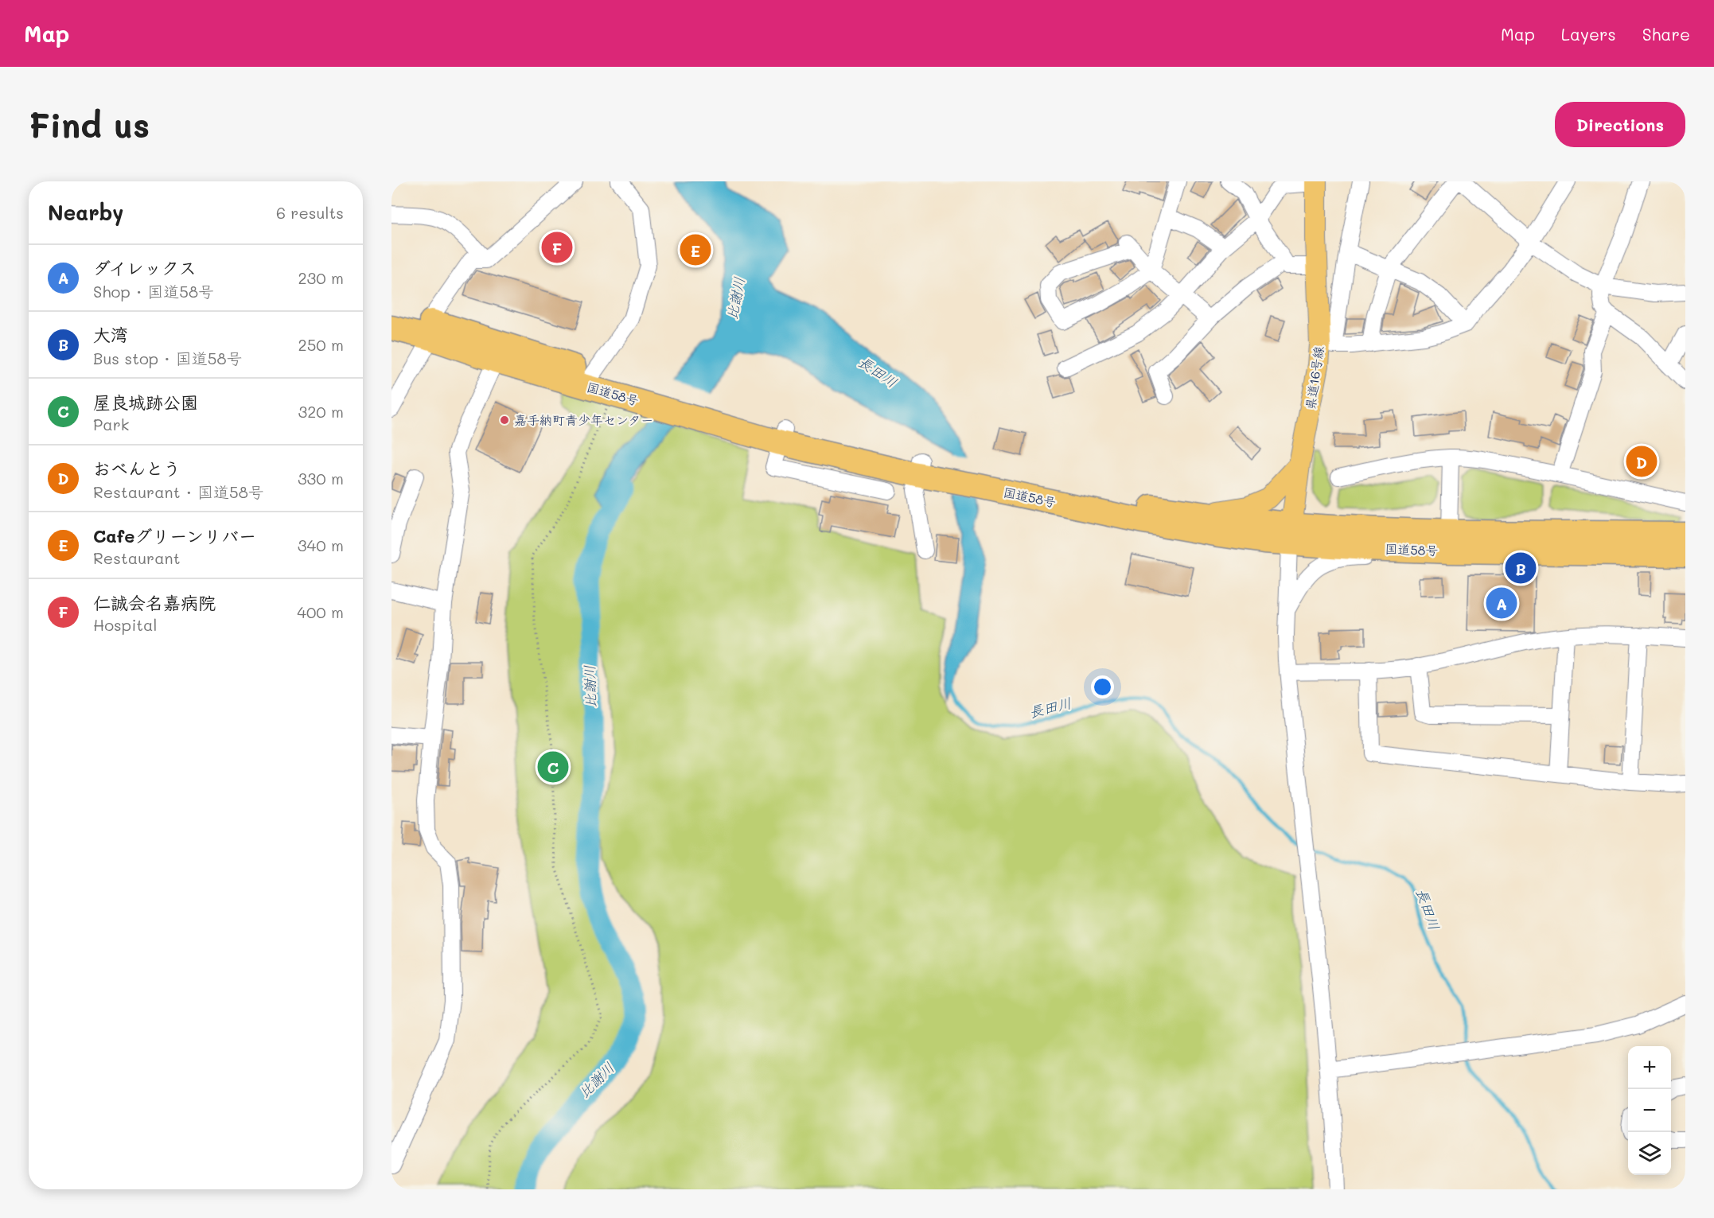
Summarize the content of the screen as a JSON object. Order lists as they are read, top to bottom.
{
  "streets": {
    "highway": ["国道58号"],
    "main road": ["県道16号線"]
  },
  "crossings": [
    ["県道16号線", "国道58号"]
  ],
  "water": ["比謝川", "長田川"],
  "places": ["嘉手納町青少年センター"],
  "page": {
    "header": "Map",
    "nav": ["Map", "Layers", "Share"],
    "buttons": "Directions",
    "title": "Find us",
    "heading": ["Nearby", "6 results"],
    "pins": [
      "F",
      "E",
      "D",
      "B",
      "A",
      "C"
    ],
    "list": [
      {
        "mark": "A",
        "name": "ダイレックス",
        "note": "Shop · 国道58号",
        "value": "230 m"
      },
      {
        "mark": "B",
        "name": "大湾",
        "note": "Bus stop · 国道58号",
        "value": "250 m"
      },
      {
        "mark": "C",
        "name": "屋良城跡公園",
        "note": "Park",
        "value": "320 m"
      },
      {
        "mark": "D",
        "name": "おべんとう",
        "note": "Restaurant · 国道58号",
        "value": "330 m"
      },
      {
        "mark": "E",
        "name": "Cafeグリーンリバー",
        "note": "Restaurant",
        "value": "340 m"
      },
      {
        "mark": "F",
        "name": "仁誠会名嘉病院",
        "note": "Hospital",
        "value": "400 m"
      }
    ],
    "map_buttons": ["+", "−"]
  }
}
